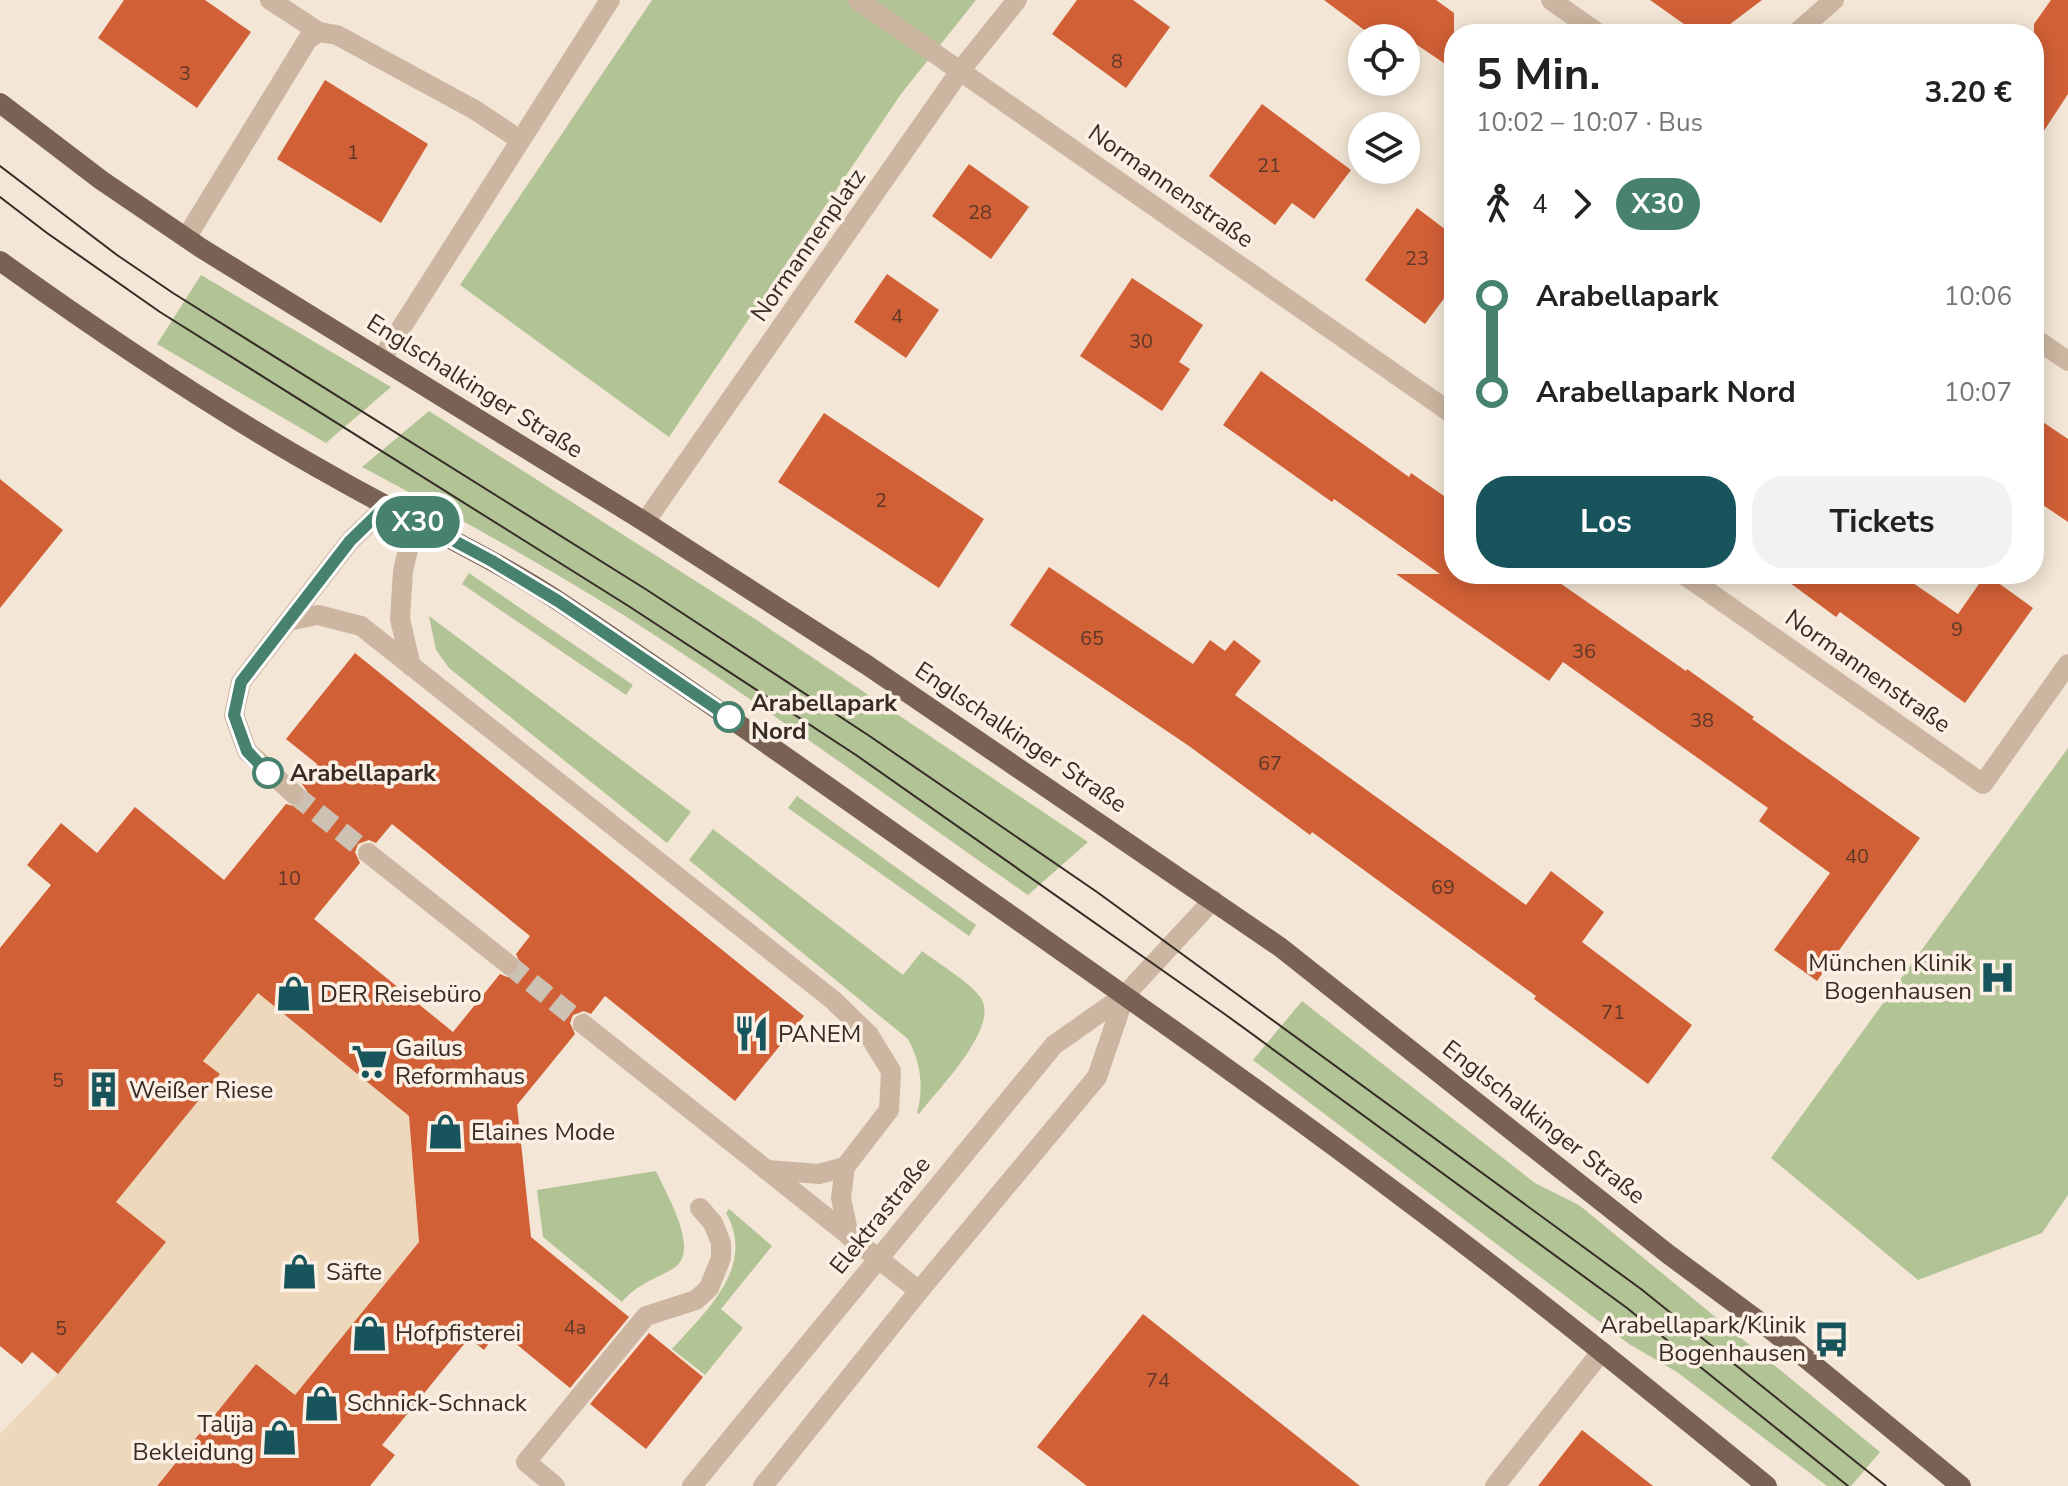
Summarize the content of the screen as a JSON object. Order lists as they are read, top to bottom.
{
  "streets": {
    "main road": ["Englschalkinger Straße"],
    "street": ["Normannenstraße", "Normannenplatz", "Elektrastraße"]
  },
  "crossings": [
    ["Normannenstraße", "Normannenplatz"],
    ["Normannenplatz", "Englschalkinger Straße"],
    ["Englschalkinger Straße", "Elektrastraße"]
  ],
  "places": {
    "other": ["Arabellapark Nord", "Arabellapark"],
    "hospital": ["München Klinik Bogenhausen"],
    "shop": [
      "DER Reisebüro",
      "Elaines Mode",
      "Säfte",
      "Hofpfisterei",
      "Schnick-Schnack",
      "Talija Bekleidung"
    ],
    "restaurant": ["PANEM"],
    "supermarket": ["Gailus Reformhaus"],
    "building": ["Weißer Riese"],
    "bus stop": ["Arabellapark/Klinik Bogenhausen"]
  },
  "lines": ["bus line X30"],
  "house_numbers": [
    "8",
    "3",
    "1",
    "21",
    "28",
    "23",
    "4",
    "30",
    "2",
    "9",
    "65",
    "36",
    "38",
    "67",
    "40",
    "10",
    "69",
    "71",
    "5",
    "4a",
    "5",
    "74"
  ],
  "page": {
    "on_map": "X30",
    "heading": ["5 Min.", "10:02 – 10:07 · Bus", "3.20 €"],
    "legs": ["4", "X30"],
    "list": [
      {
        "name": "Arabellapark",
        "value": "10:06"
      },
      {
        "name": "Arabellapark Nord",
        "value": "10:07"
      }
    ],
    "buttons": ["Los", "Tickets"]
  }
}
